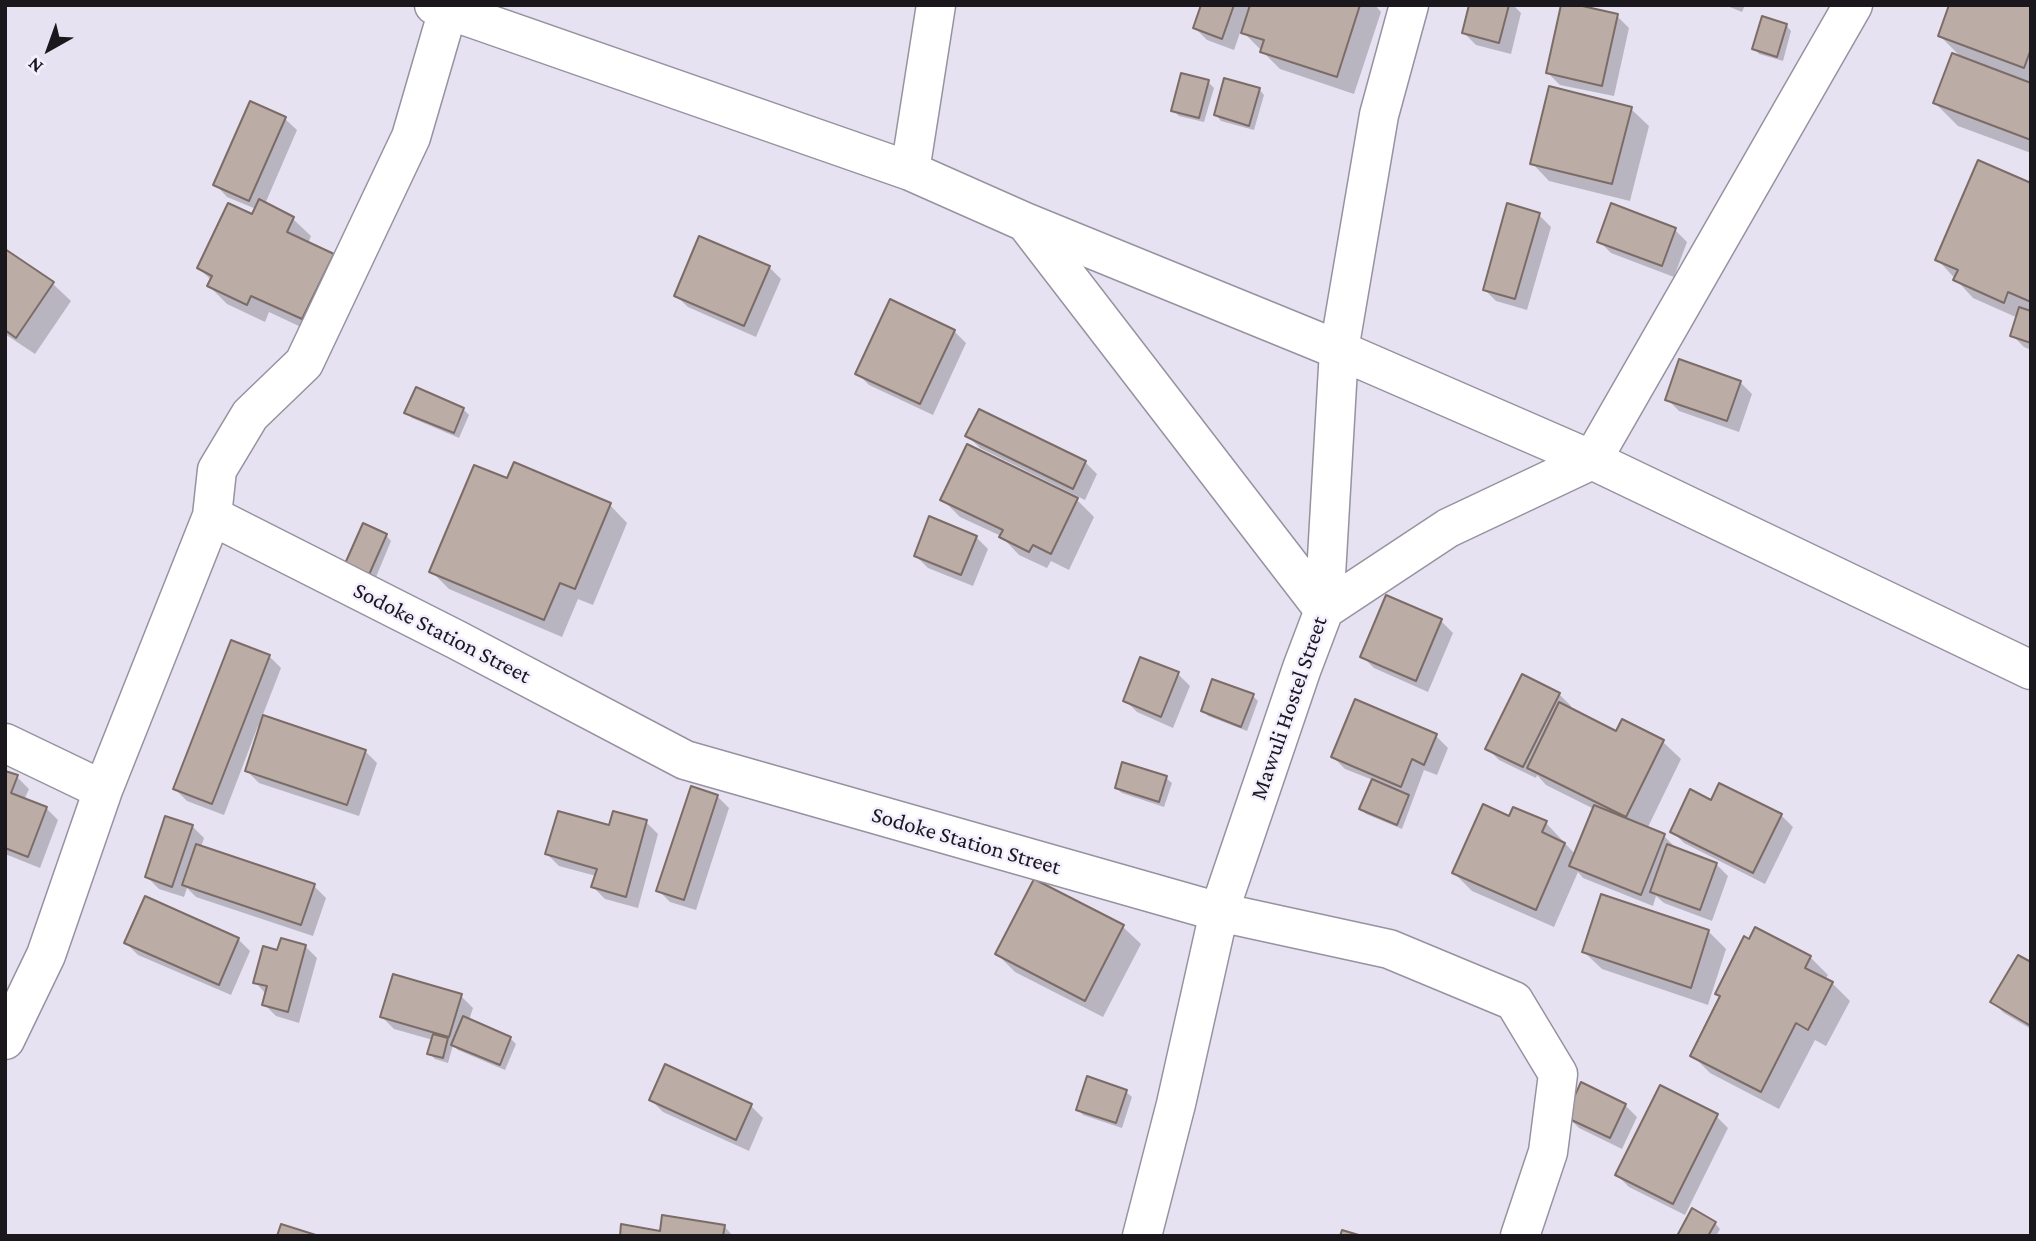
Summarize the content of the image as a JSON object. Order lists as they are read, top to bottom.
{
  "streets": {
    "street": ["Sodoke Station Street", "Mawuli Hostel Street"]
  },
  "crossings": [
    ["Sodoke Station Street", "Mawuli Hostel Street"]
  ],
  "north": "bottom left"
}
